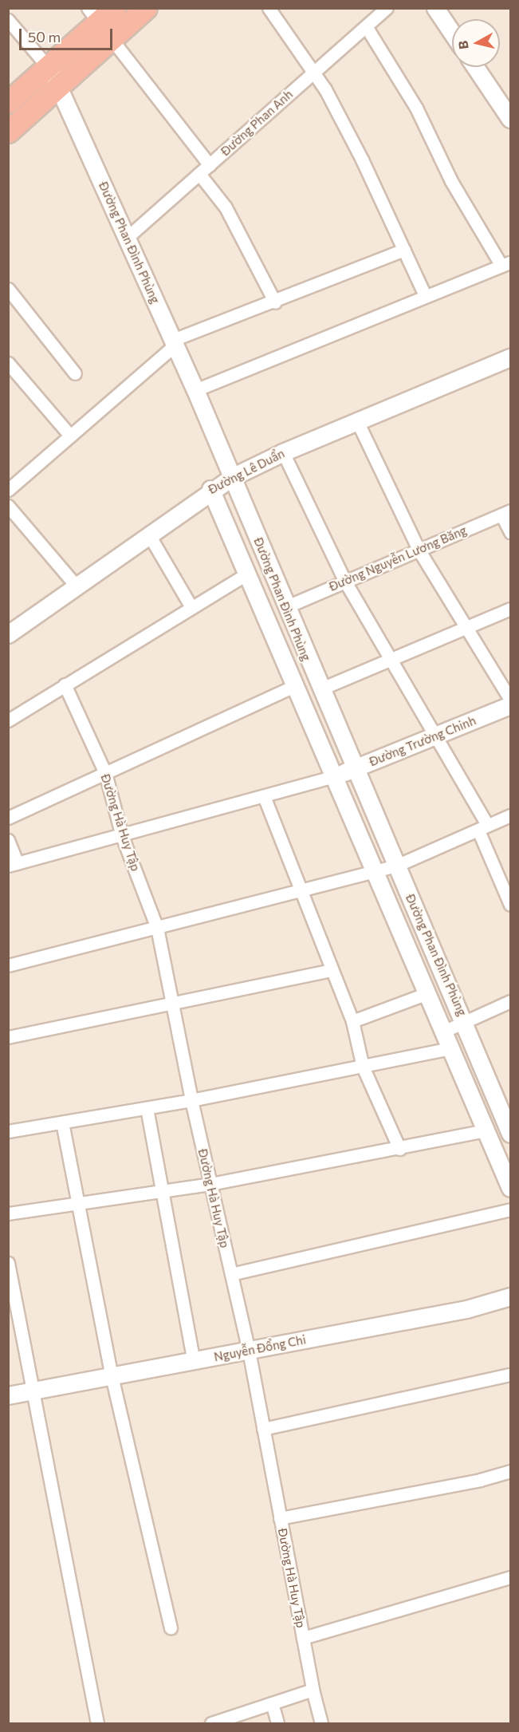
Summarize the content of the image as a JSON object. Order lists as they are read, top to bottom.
{
  "streets": {
    "street": [
      "Đường Phan Anh",
      "Đường Phan Đình Phùng",
      "Đường Lê Duẩn",
      "Đường Nguyễn Lương Băng",
      "Đường Trường Chinh",
      "Đường Hà Huy Tập",
      "Nguyễn Đổng Chi"
    ]
  },
  "crossings": [
    ["Đường Phan Anh", "Đường Phan Đình Phùng"],
    ["Đường Phan Đình Phùng", "Đường Lê Duẩn"],
    ["Đường Phan Đình Phùng", "Đường Nguyễn Lương Băng"],
    ["Đường Phan Đình Phùng", "Đường Trường Chinh"],
    ["Đường Hà Huy Tập", "Nguyễn Đổng Chi"]
  ],
  "scale_bar": "50 m",
  "north": "left"
}
